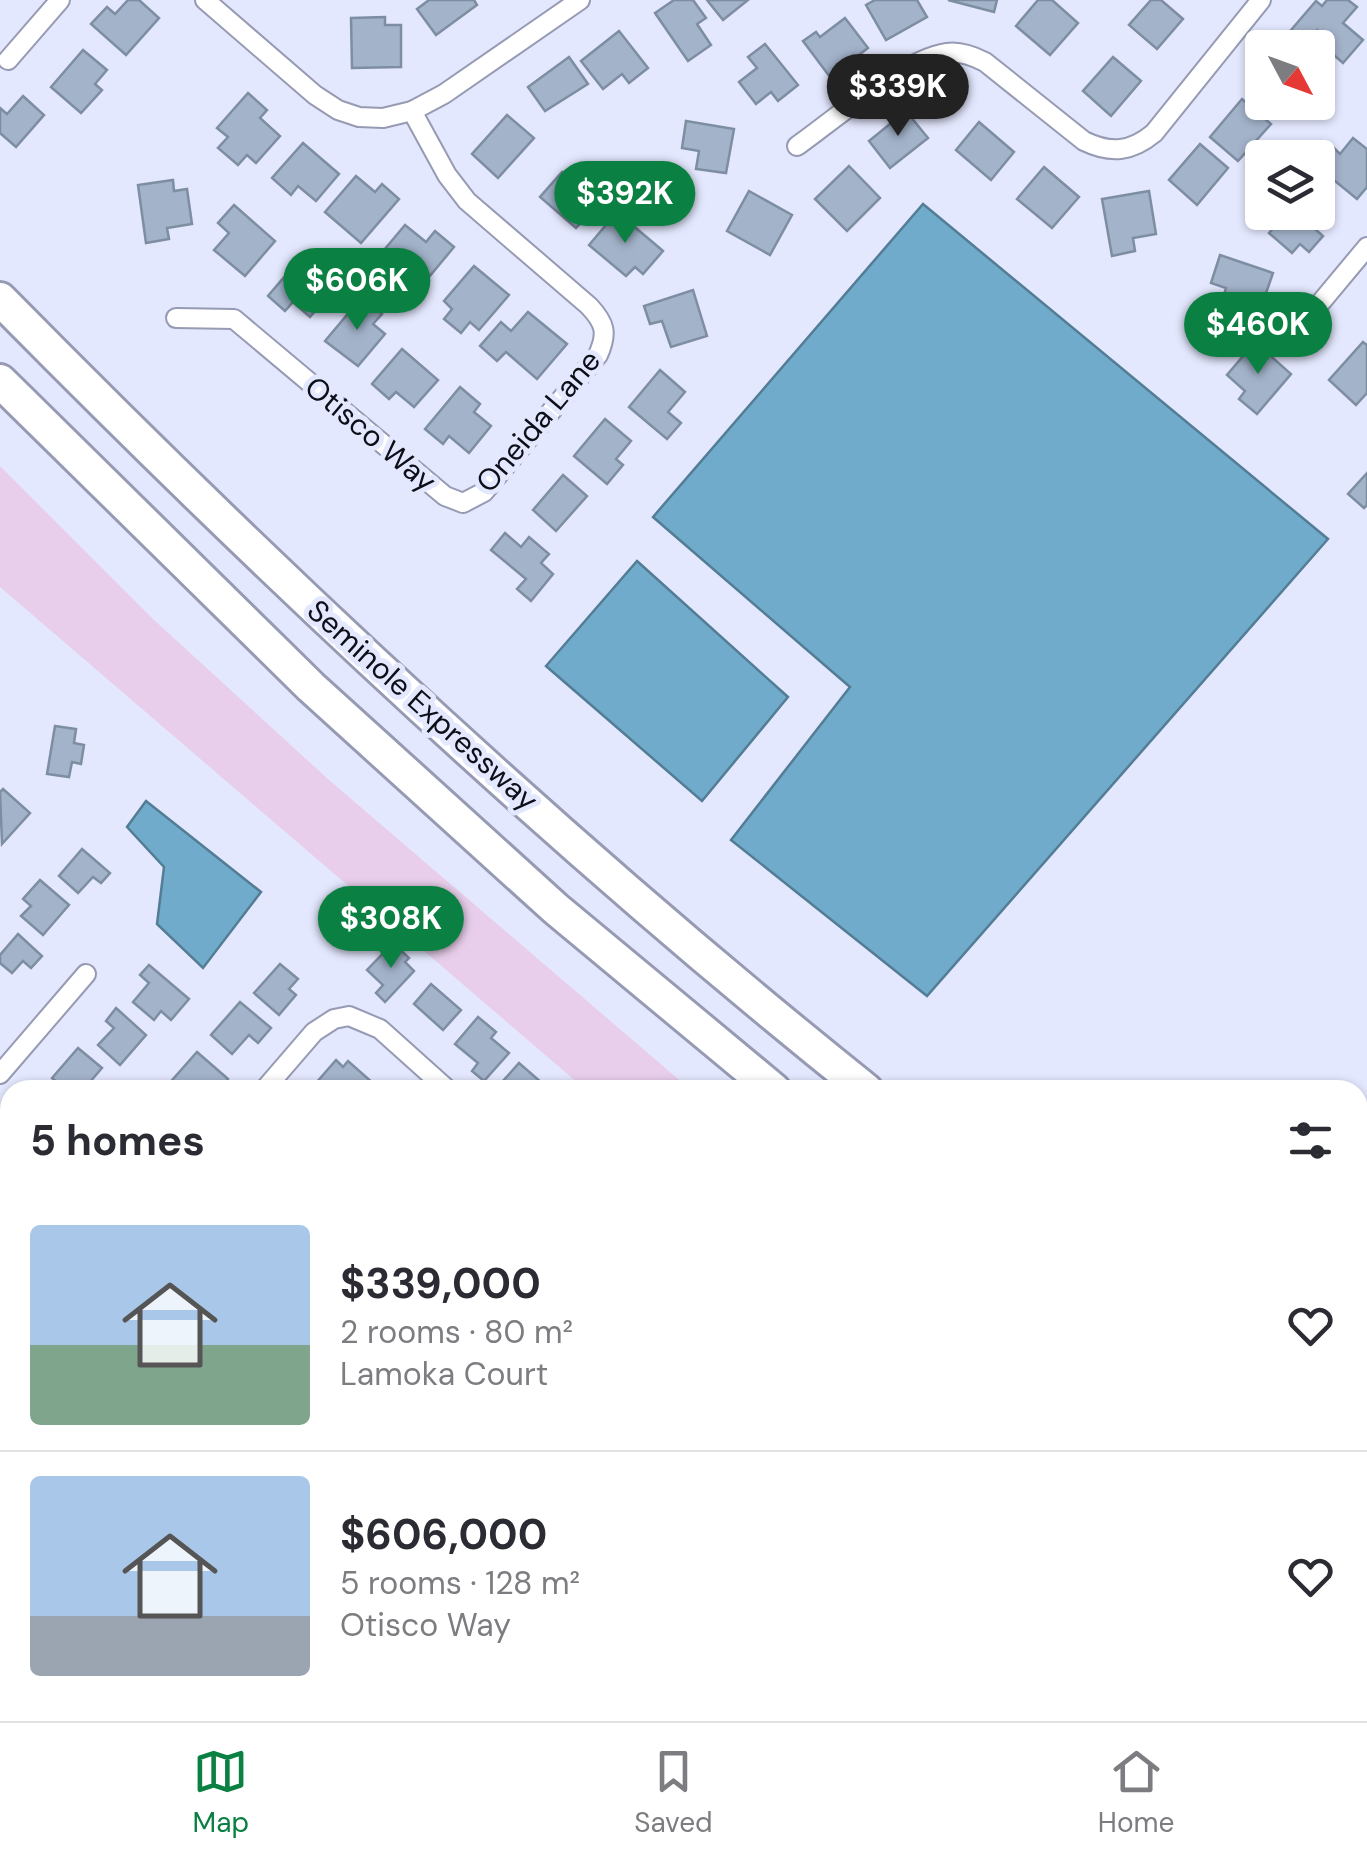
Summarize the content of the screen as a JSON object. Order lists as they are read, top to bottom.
{
  "streets": {
    "highway": ["Seminole Expressway"],
    "street": ["Oneida Lane", "Otisco Way"]
  },
  "crossings": [
    ["Oneida Lane", "Otisco Way"]
  ],
  "north": "bottom right",
  "page": {
    "price": [
      "$339K",
      "$392K",
      "$606K",
      "$460K",
      "$308K"
    ],
    "heading": "5 homes",
    "list": [
      {
        "name": "$339,000",
        "note": "2 rooms · 80 m² · Lamoka Court"
      },
      {
        "name": "$606,000",
        "note": "5 rooms · 128 m² · Otisco Way"
      }
    ],
    "tabs": ["Map", "Saved", "Home"]
  }
}
